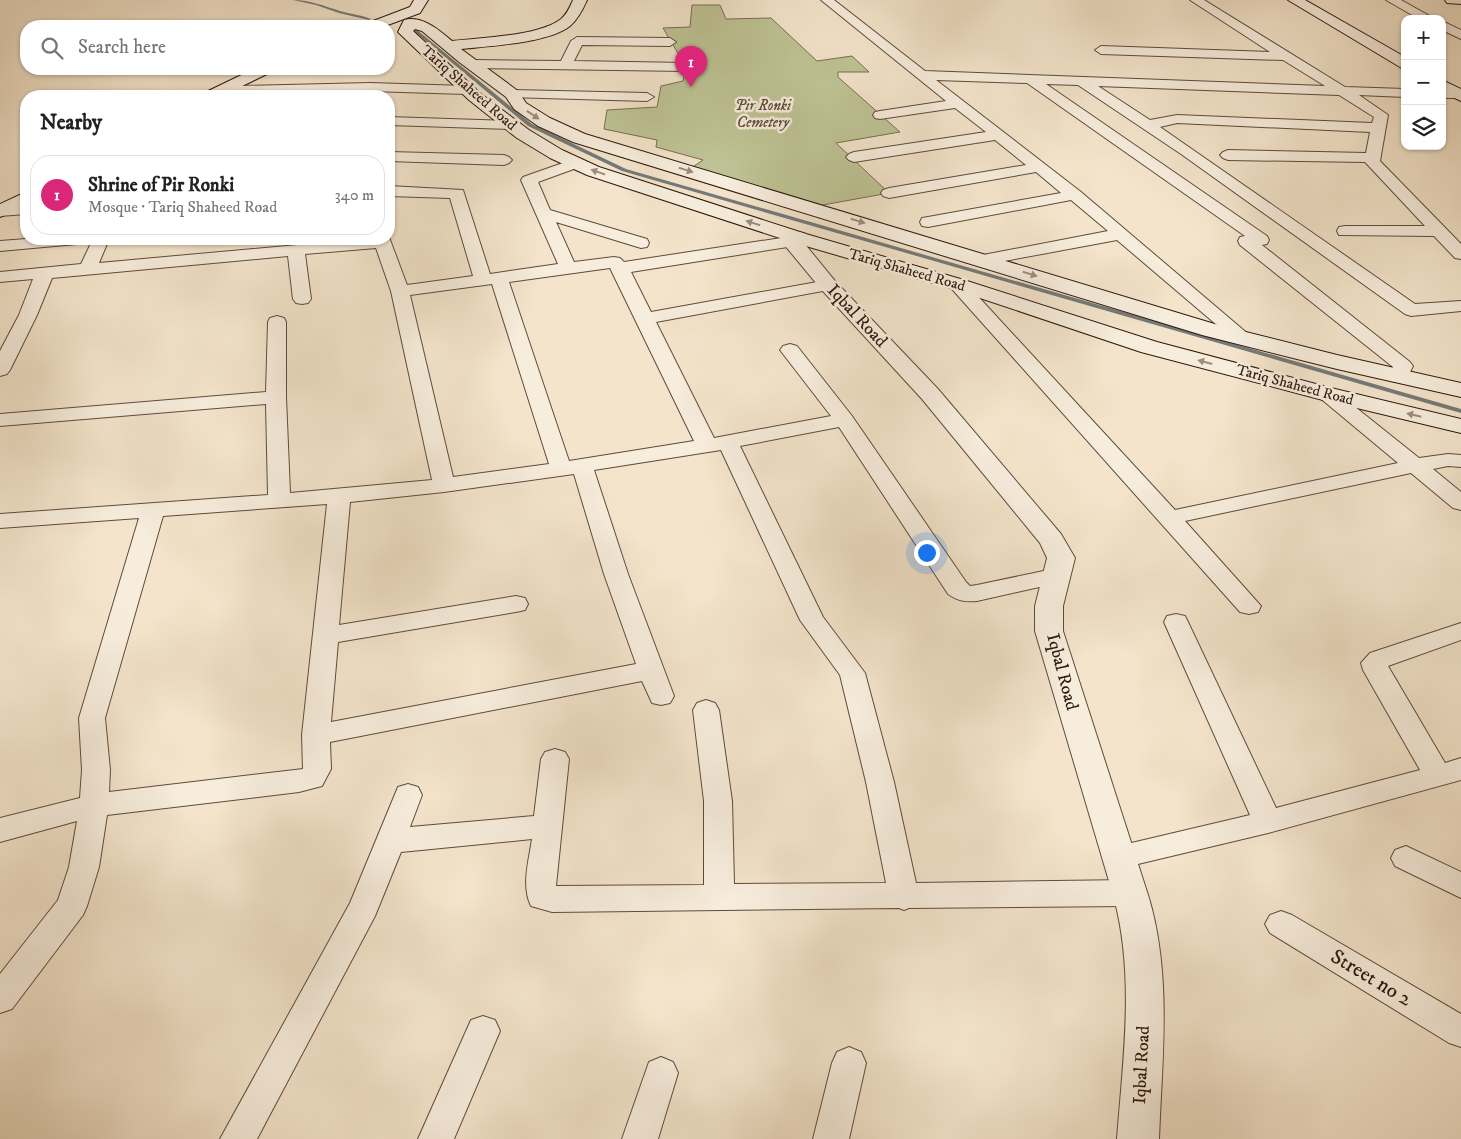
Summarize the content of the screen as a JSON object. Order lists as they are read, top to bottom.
{
  "streets": {
    "main road": ["Tariq Shaheed Road", "Iqbal Road"],
    "street": ["Street no 2"]
  },
  "crossings": [
    ["Tariq Shaheed Road", "Iqbal Road"]
  ],
  "parks": ["Pir Ronki Cemetery"],
  "page": {
    "map_buttons": ["+", "−"],
    "search": "Search here",
    "pins": "1",
    "heading": "Nearby",
    "list": [
      {
        "mark": "1",
        "name": "Shrine of Pir Ronki",
        "note": "Mosque · Tariq Shaheed Road",
        "value": "340 m"
      }
    ]
  }
}
